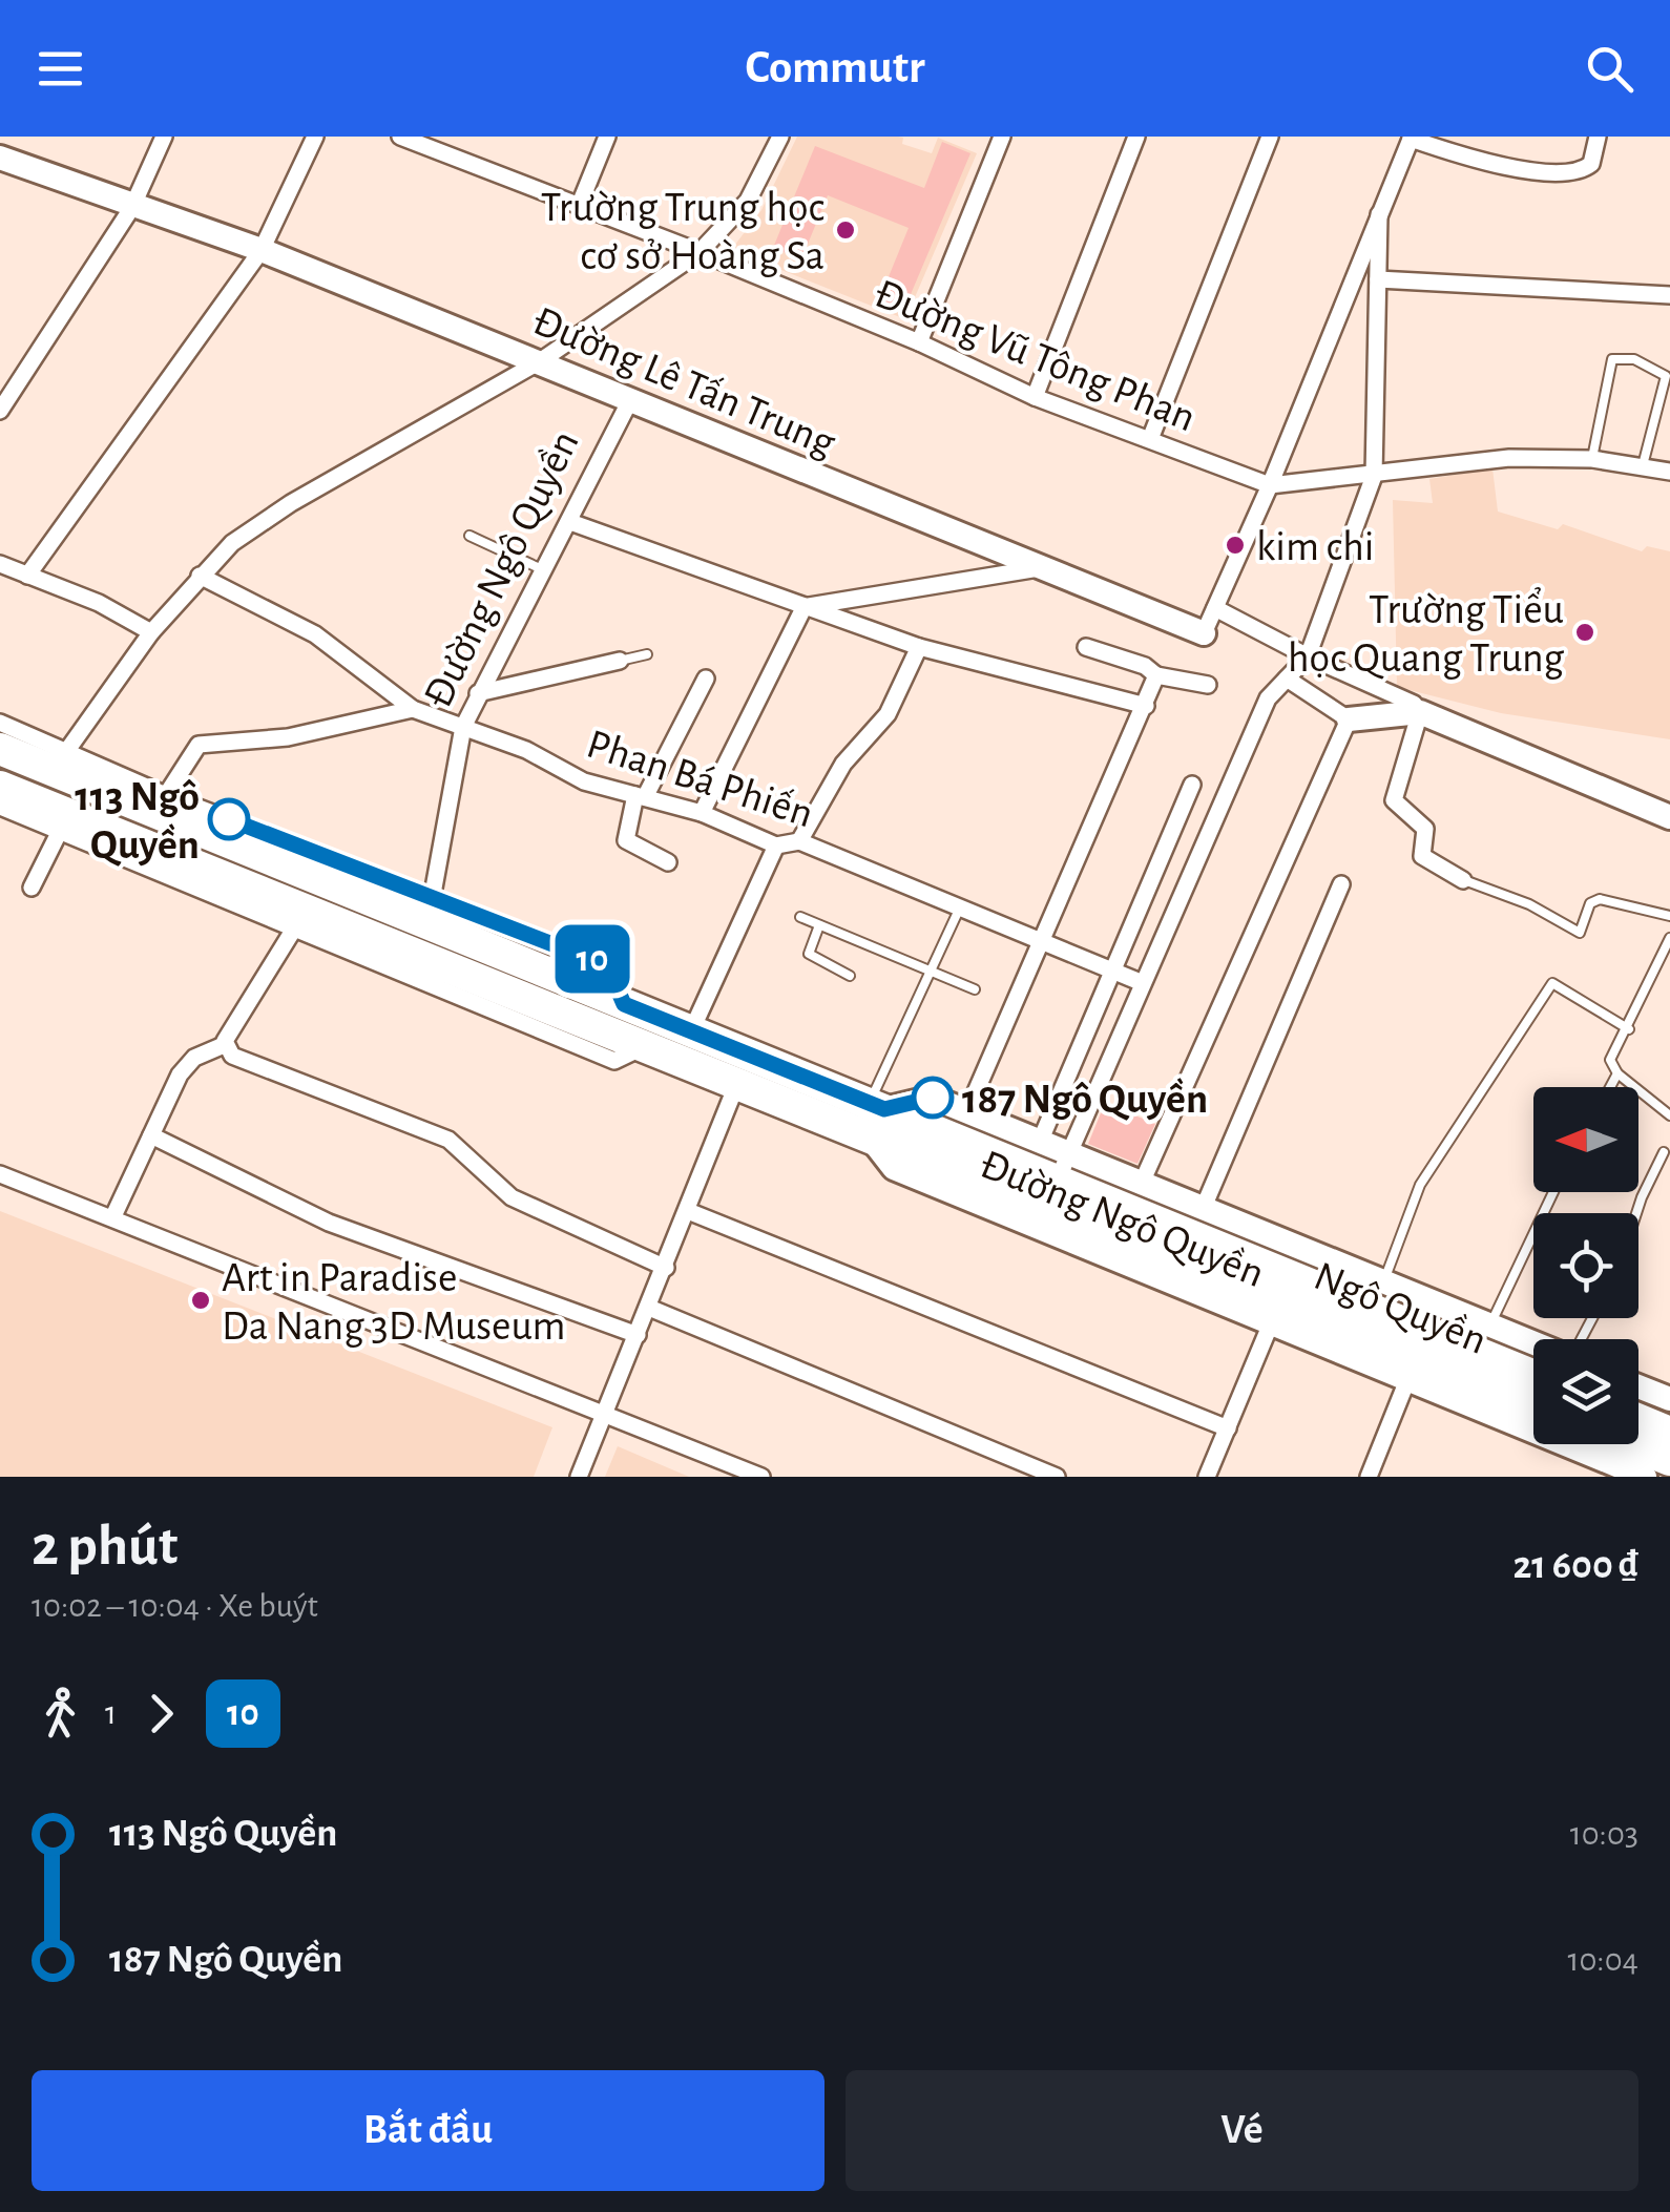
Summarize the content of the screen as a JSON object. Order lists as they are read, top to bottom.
{
  "streets": {
    "highway": ["Ngô Quyền"],
    "street": [
      "Đường Vũ Tông Phan",
      "Đường Lê Tấn Trung",
      "Đường Ngô Quyền",
      "Phan Bá Phiến"
    ]
  },
  "crossings": [
    ["Đường Vũ Tông Phan", "Đường Ngô Quyền"],
    ["Đường Lê Tấn Trung", "Đường Ngô Quyền"],
    ["Đường Ngô Quyền", "Phan Bá Phiến"],
    ["Đường Ngô Quyền", "Ngô Quyền"]
  ],
  "places": [
    "Trường Trung học cơ sở Hoàng Sa",
    "kim chi",
    "Trường Tiểu học Quang Trung",
    "113 Ngô Quyền",
    "187 Ngô Quyền",
    "Art in Paradise Da Nang 3D Museum"
  ],
  "lines": ["bus line 10"],
  "north": "left",
  "page": {
    "header": "Commutr",
    "on_map": "10",
    "heading": ["2 phút", "10:02 – 10:04 · Xe buýt", "21 600 ₫"],
    "legs": ["1", "10"],
    "list": [
      {
        "name": "113 Ngô Quyền",
        "value": "10:03"
      },
      {
        "name": "187 Ngô Quyền",
        "value": "10:04"
      }
    ],
    "buttons": ["Bắt đầu", "Vé"]
  }
}
